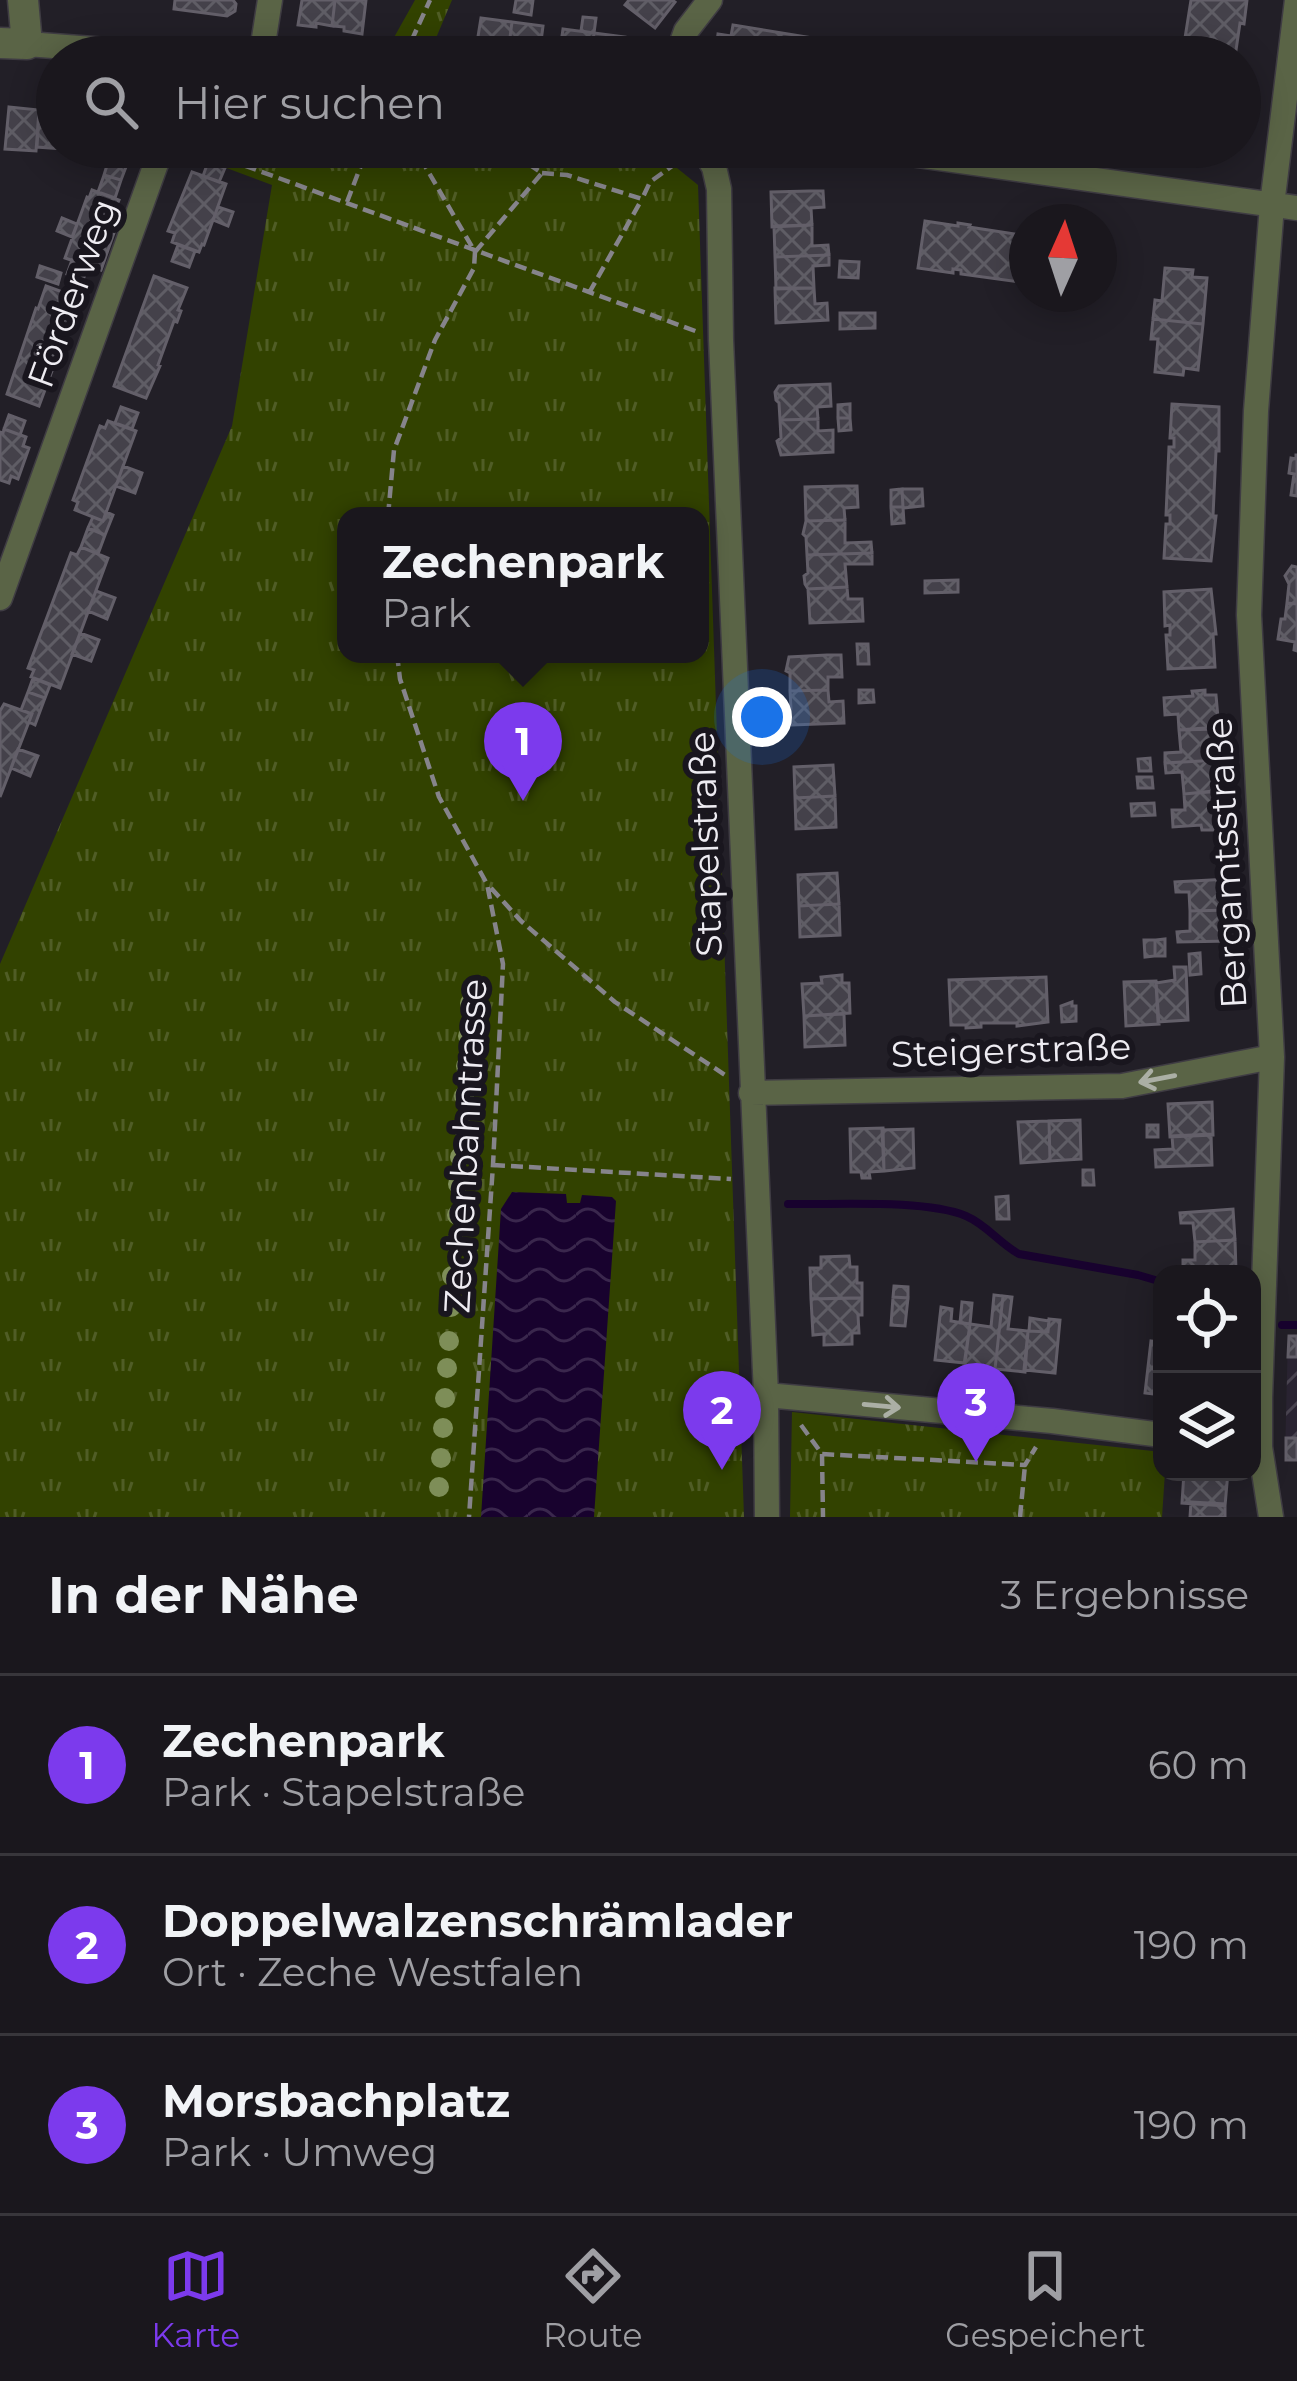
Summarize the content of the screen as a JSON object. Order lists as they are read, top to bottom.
{
  "streets": {
    "street": [
      "Förderweg",
      "Stapelstraße",
      "Bergamtsstraße",
      "Steigerstraße"
    ],
    "path": ["Zechenbahntrasse"]
  },
  "crossings": [
    ["Stapelstraße", "Steigerstraße"],
    ["Bergamtsstraße", "Steigerstraße"]
  ],
  "one_way": ["Steigerstraße"],
  "north": "top",
  "page": {
    "search": "Hier suchen",
    "popup": ["Zechenpark", "Park"],
    "pins": ["1", "3", "2"],
    "heading": ["In der Nähe", "3 Ergebnisse"],
    "list": [
      {
        "mark": "1",
        "name": "Zechenpark",
        "note": "Park · Stapelstraße",
        "value": "60 m"
      },
      {
        "mark": "2",
        "name": "Doppelwalzenschrämlader",
        "note": "Ort · Zeche Westfalen",
        "value": "190 m"
      },
      {
        "mark": "3",
        "name": "Morsbachplatz",
        "note": "Park · Umweg",
        "value": "190 m"
      }
    ],
    "nav": ["Karte", "Route", "Gespeichert"]
  }
}
